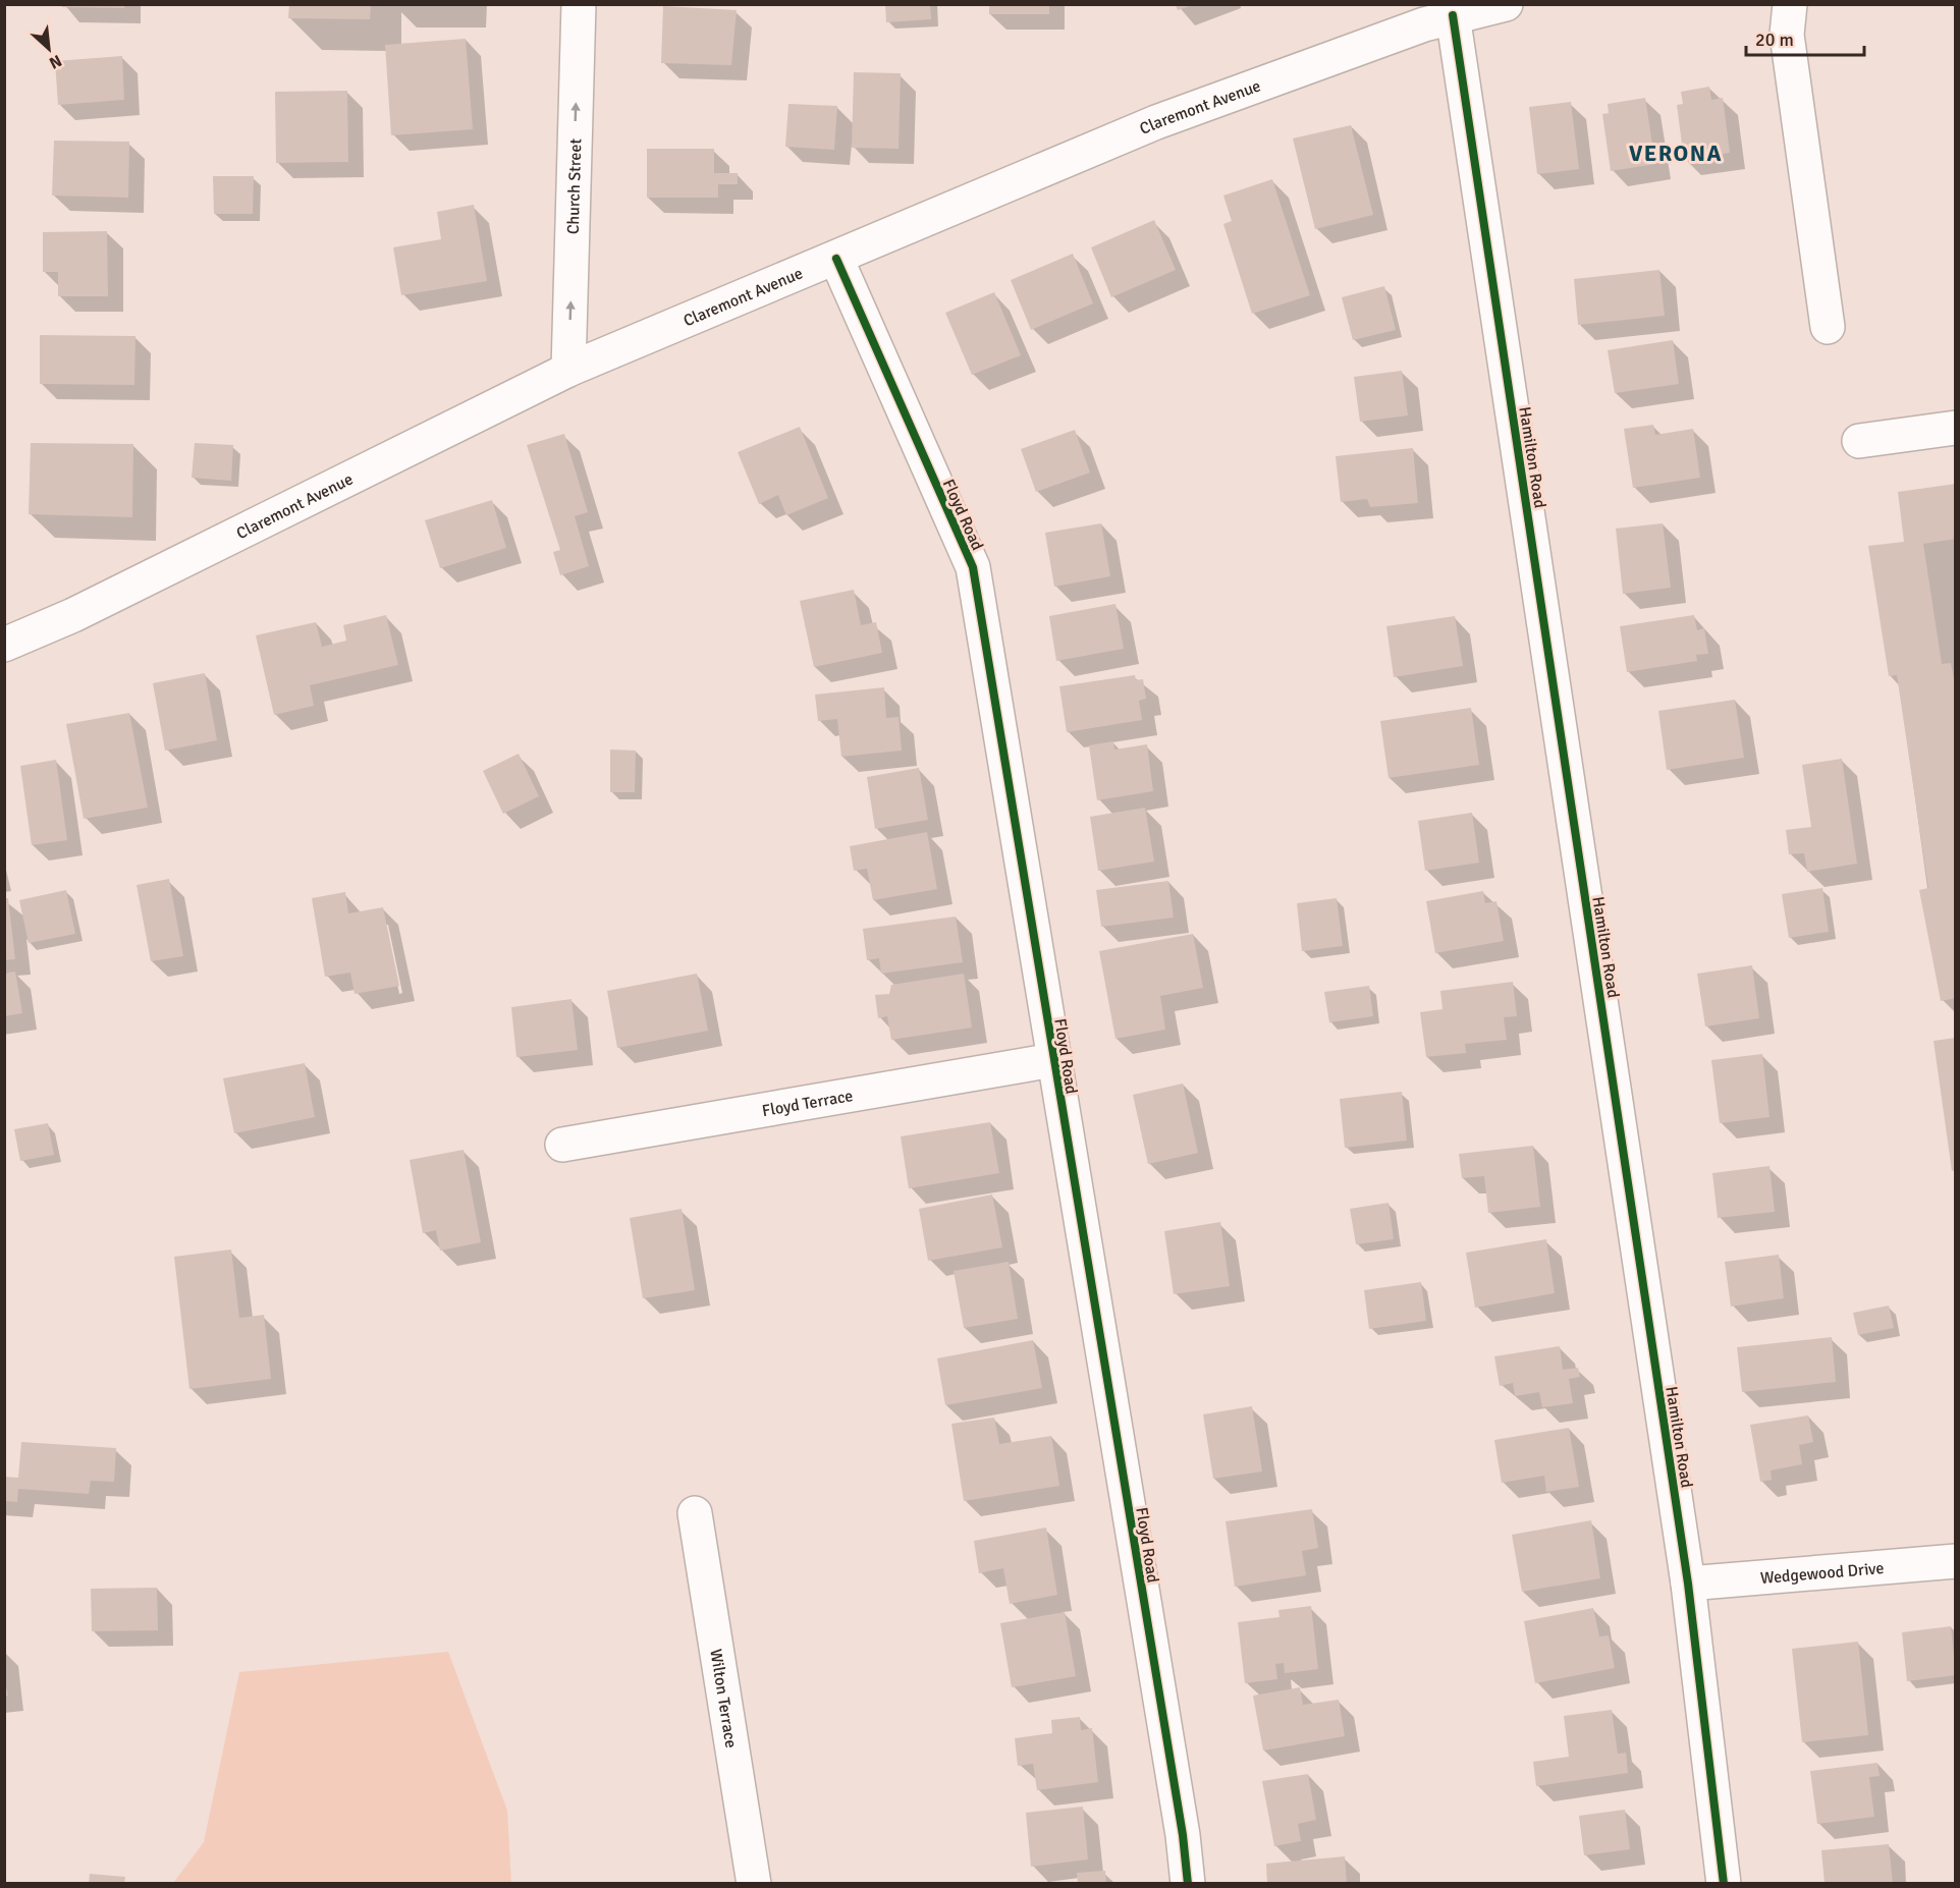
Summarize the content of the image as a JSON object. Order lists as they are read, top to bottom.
{
  "streets": {
    "street": [
      "Claremont Avenue",
      "Church Street",
      "Hamilton Road",
      "Floyd Road",
      "Floyd Terrace",
      "Wedgewood Drive",
      "Wilton Terrace"
    ]
  },
  "crossings": [
    ["Claremont Avenue", "Church Street"],
    ["Claremont Avenue", "Hamilton Road"],
    ["Claremont Avenue", "Floyd Road"],
    ["Hamilton Road", "Wedgewood Drive"],
    ["Floyd Road", "Floyd Terrace"]
  ],
  "one_way": ["Church Street"],
  "districts": ["VERONA"],
  "scale_bar": "20 m",
  "north": "bottom right"
}
